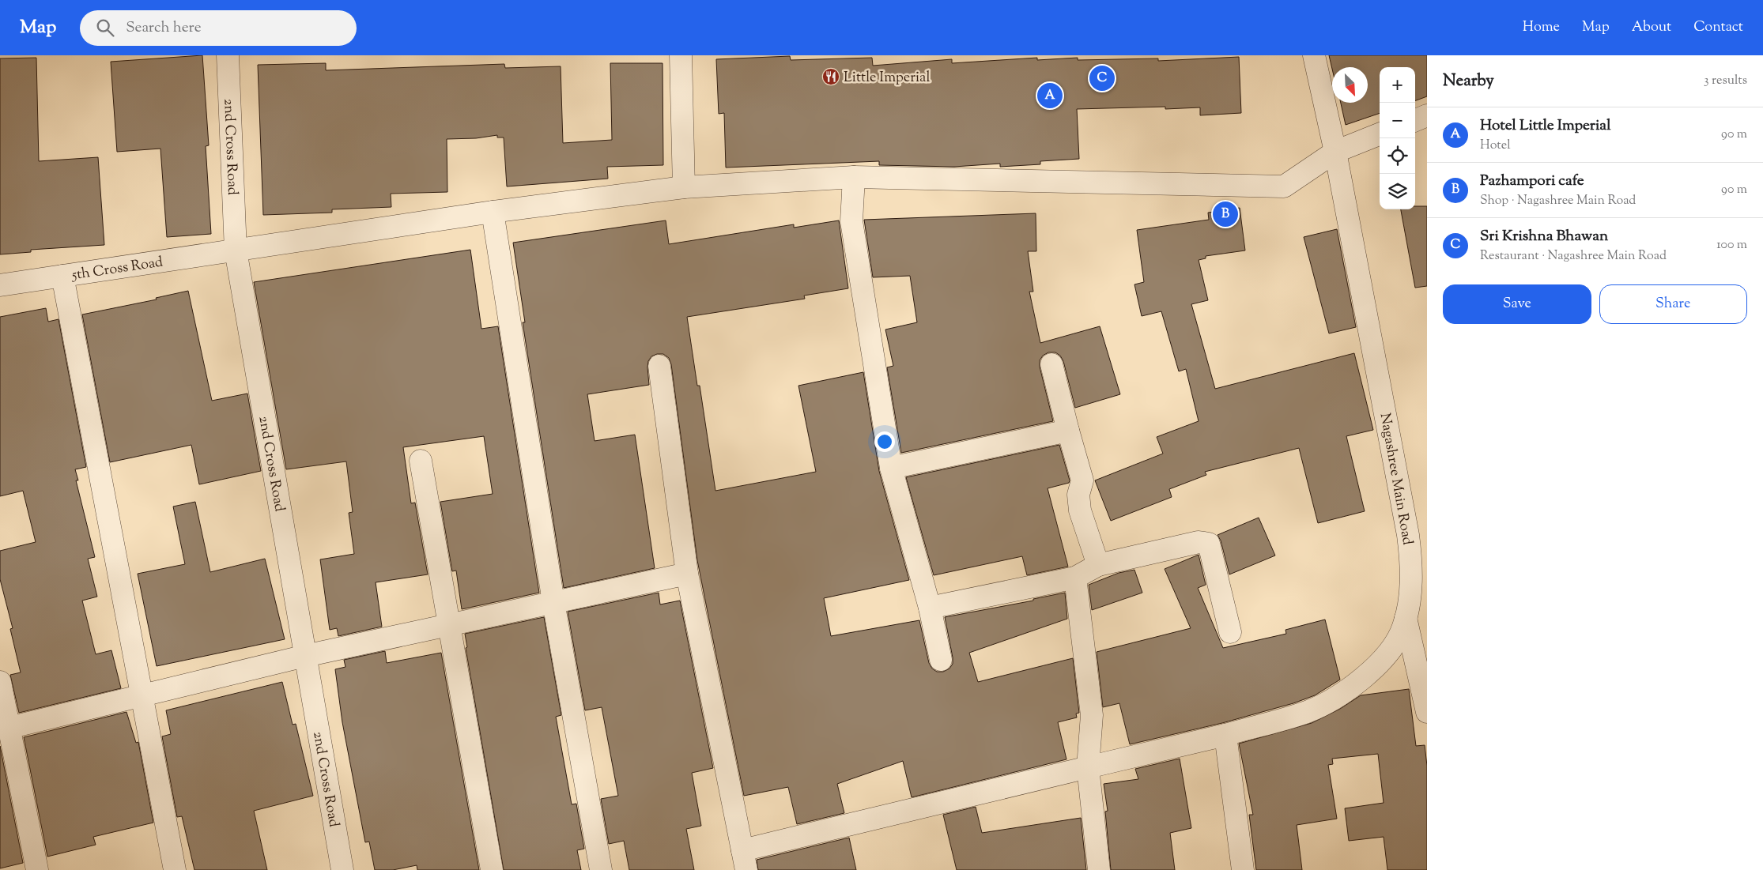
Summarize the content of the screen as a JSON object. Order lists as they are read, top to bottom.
{
  "streets": {
    "street": ["2nd Cross Road", "5th Cross Road", "Nagashree Main Road"]
  },
  "crossings": [
    ["2nd Cross Road", "5th Cross Road"],
    ["5th Cross Road", "Nagashree Main Road"]
  ],
  "places": {
    "restaurant": ["Little Imperial"]
  },
  "north": "bottom right",
  "page": {
    "header": "Map",
    "search": "Search here",
    "nav": [
      "Home",
      "Map",
      "About",
      "Contact"
    ],
    "heading": ["Nearby", "3 results"],
    "pins": ["C", "A", "B"],
    "map_buttons": ["+", "−"],
    "list": [
      {
        "mark": "A",
        "name": "Hotel Little Imperial",
        "note": "Hotel",
        "value": "90 m"
      },
      {
        "mark": "B",
        "name": "Pazhampori cafe",
        "note": "Shop · Nagashree Main Road",
        "value": "90 m"
      },
      {
        "mark": "C",
        "name": "Sri Krishna Bhawan",
        "note": "Restaurant · Nagashree Main Road",
        "value": "100 m"
      }
    ],
    "buttons": ["Save", "Share"]
  }
}
